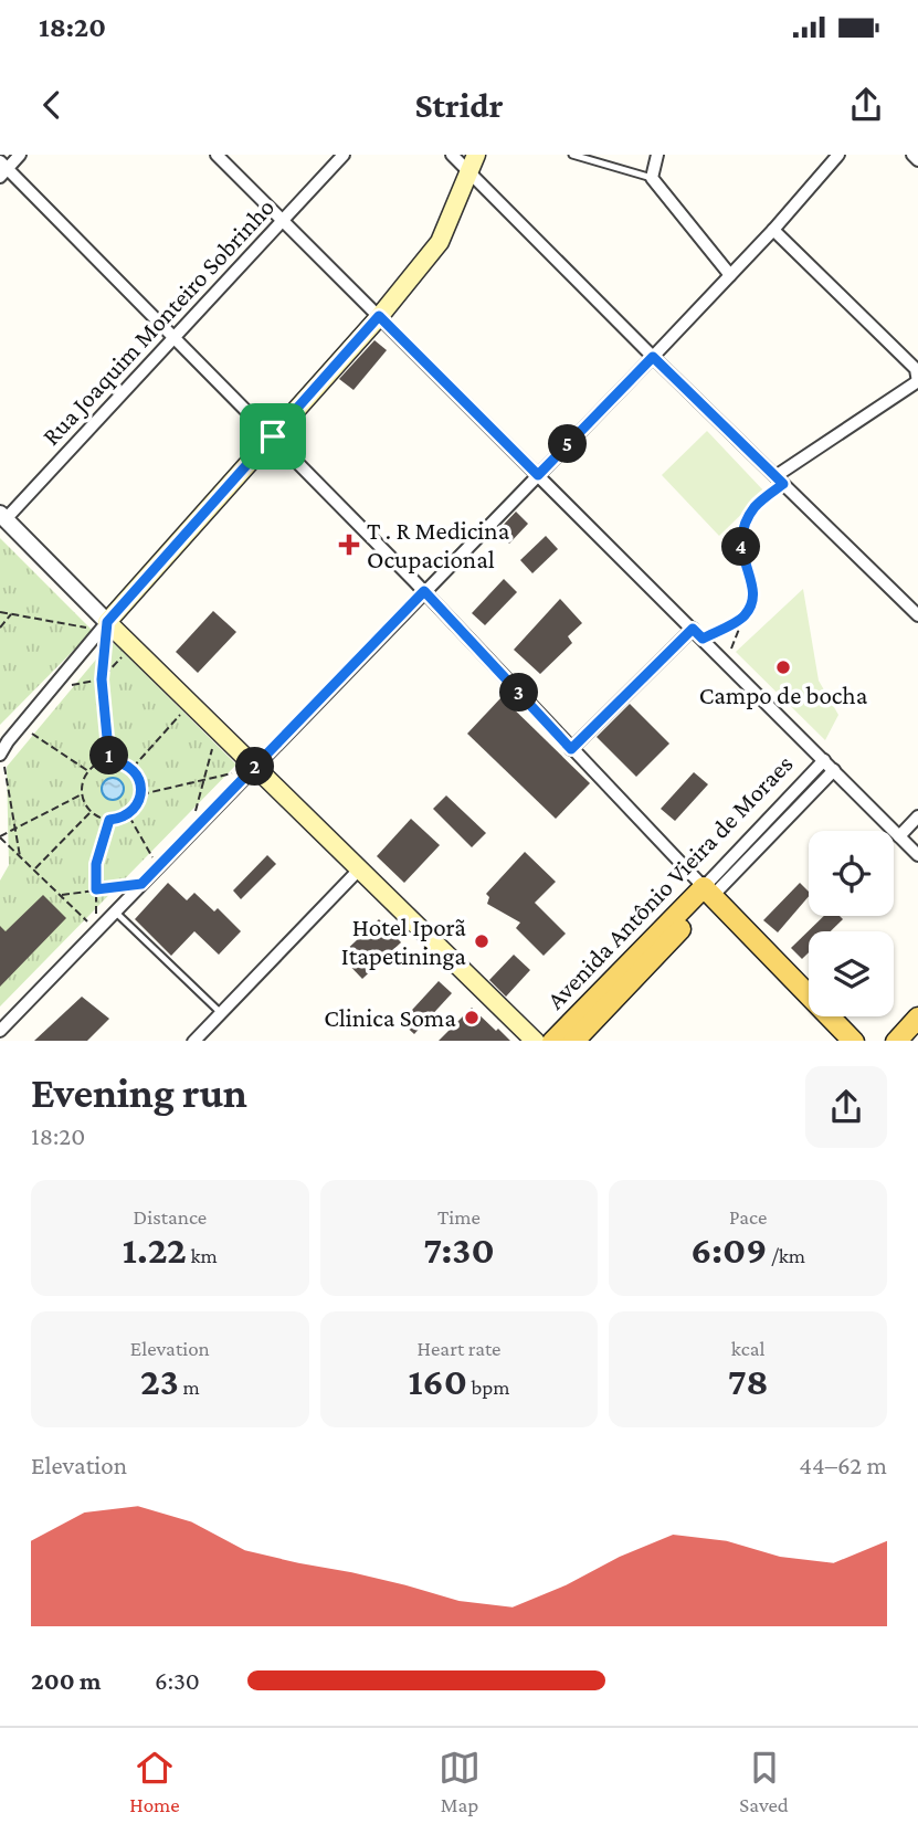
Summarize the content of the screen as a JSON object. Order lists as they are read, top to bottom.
{
  "streets": {
    "main road": ["Avenida Antônio Vieira de Moraes"],
    "street": ["Rua Joaquim Monteiro Sobrinho"]
  },
  "places": {
    "health": ["T . R Medicina Ocupacional"],
    "other": ["Campo de bocha", "Hotel Iporã Itapetininga", "Clinica Soma"]
  },
  "page": {
    "status": "18:20",
    "header": "Stridr",
    "pins": [
      "5",
      "4",
      "3",
      "1",
      "2"
    ],
    "heading": ["Evening run", "18:20"],
    "stats": [
      ["Distance", "1.22 km"],
      ["Time", "7:30"],
      ["Pace", "6:09 /km"],
      ["Elevation", "23 m"],
      ["Heart rate", "160 bpm"],
      ["kcal", "78"]
    ],
    "chart": ["Elevation", "44–62 m"],
    "list": [
      {
        "name": "200 m",
        "note": "6:30"
      }
    ],
    "tabs": ["Home", "Map", "Saved"]
  }
}
